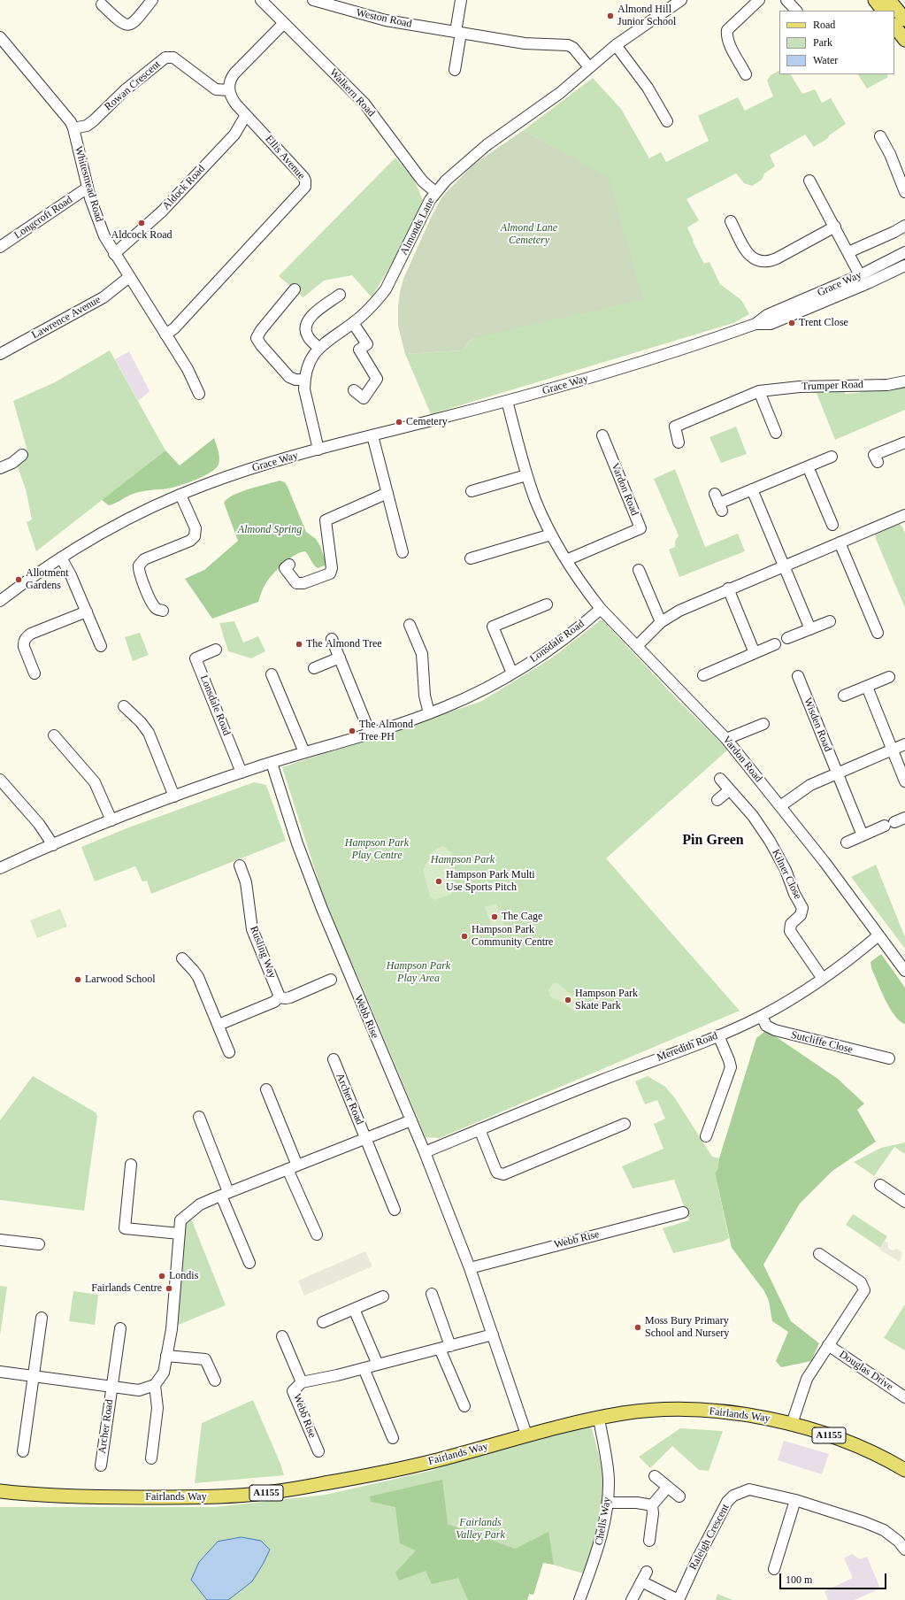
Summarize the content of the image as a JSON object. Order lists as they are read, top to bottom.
{
  "streets": {
    "main road": ["Fairlands Way", "A1155"],
    "street": [
      "Weston Road",
      "Rowan Crescent",
      "Walkern Road",
      "Ellis Avenue",
      "Whitesmead Road",
      "Aldock Road",
      "Longcroft Road",
      "Almonds Lane",
      "Grace Way",
      "Lawrence Avenue",
      "Trumper Road",
      "Vardon Road",
      "Lonsdale Road",
      "Wisden Road",
      "Kilner Close",
      "Rusling Way",
      "Webb Rise",
      "Sutcliffe Close",
      "Meredith Road",
      "Archer Road",
      "Douglas Drive",
      "Chells Way",
      "Raleigh Crescent"
    ]
  },
  "crossings": [
    ["Weston Road", "Almonds Lane"],
    ["Rowan Crescent", "Ellis Avenue"],
    ["Rowan Crescent", "Whitesmead Road"],
    ["Walkern Road", "Almonds Lane"],
    ["Ellis Avenue", "Whitesmead Road"],
    ["Ellis Avenue", "Aldock Road"],
    ["Whitesmead Road", "Aldock Road"],
    ["Whitesmead Road", "Longcroft Road"],
    ["Whitesmead Road", "Lawrence Avenue"],
    ["Almonds Lane", "Grace Way"],
    ["Grace Way", "Vardon Road"],
    ["Vardon Road", "Lonsdale Road"],
    ["Vardon Road", "Meredith Road"],
    ["Lonsdale Road", "Webb Rise"],
    ["Kilner Close", "Meredith Road"],
    ["Webb Rise", "Meredith Road"],
    ["Webb Rise", "Archer Road"],
    ["Webb Rise", "Fairlands Way"],
    ["Sutcliffe Close", "Meredith Road"],
    ["Douglas Drive", "Fairlands Way"],
    ["Fairlands Way", "Chells Way"]
  ],
  "districts": ["Pin Green"],
  "parks": [
    "Almond Lane Cemetery",
    "Almond Spring",
    "Hampson Park Play Centre",
    "Hampson Park",
    "Hampson Park Play Area",
    "Fairlands Valley Park"
  ],
  "places": [
    "Almond Hill Junior School",
    "Aldcock Road",
    "Trent Close",
    "Cemetery",
    "Allotment Gardens",
    "The Almond Tree",
    "The Almond Tree PH",
    "Hampson Park Multi Use Sports Pitch",
    "The Cage",
    "Hampson Park Community Centre",
    "Larwood School",
    "Hampson Park Skate Park",
    "Londis",
    "Fairlands Centre",
    "Moss Bury Primary School and Nursery"
  ],
  "legend": ["Road", "Park", "Water"],
  "scale_bar": "100 m"
}
